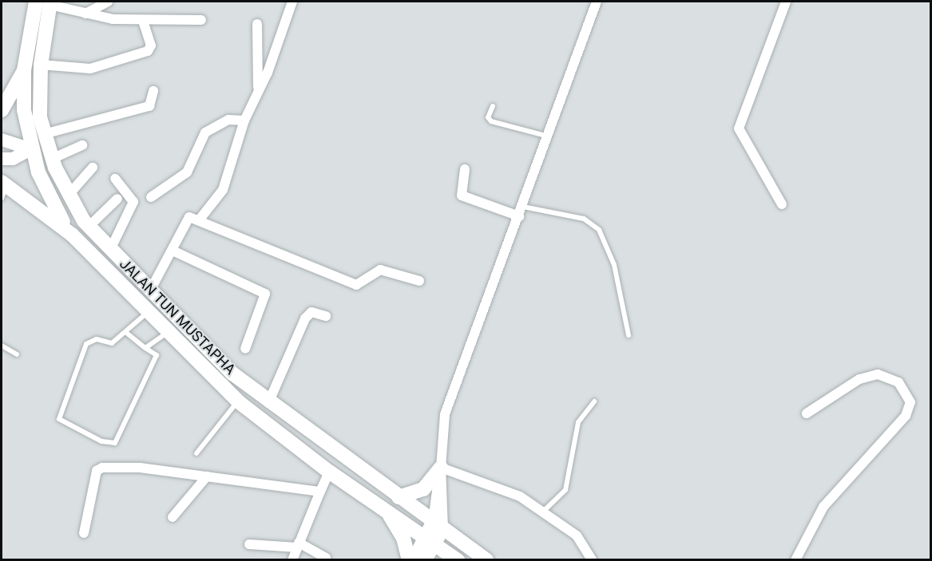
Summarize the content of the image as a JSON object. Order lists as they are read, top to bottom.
{
  "streets": {
    "main road": ["JALAN TUN MUSTAPHA"]
  }
}
